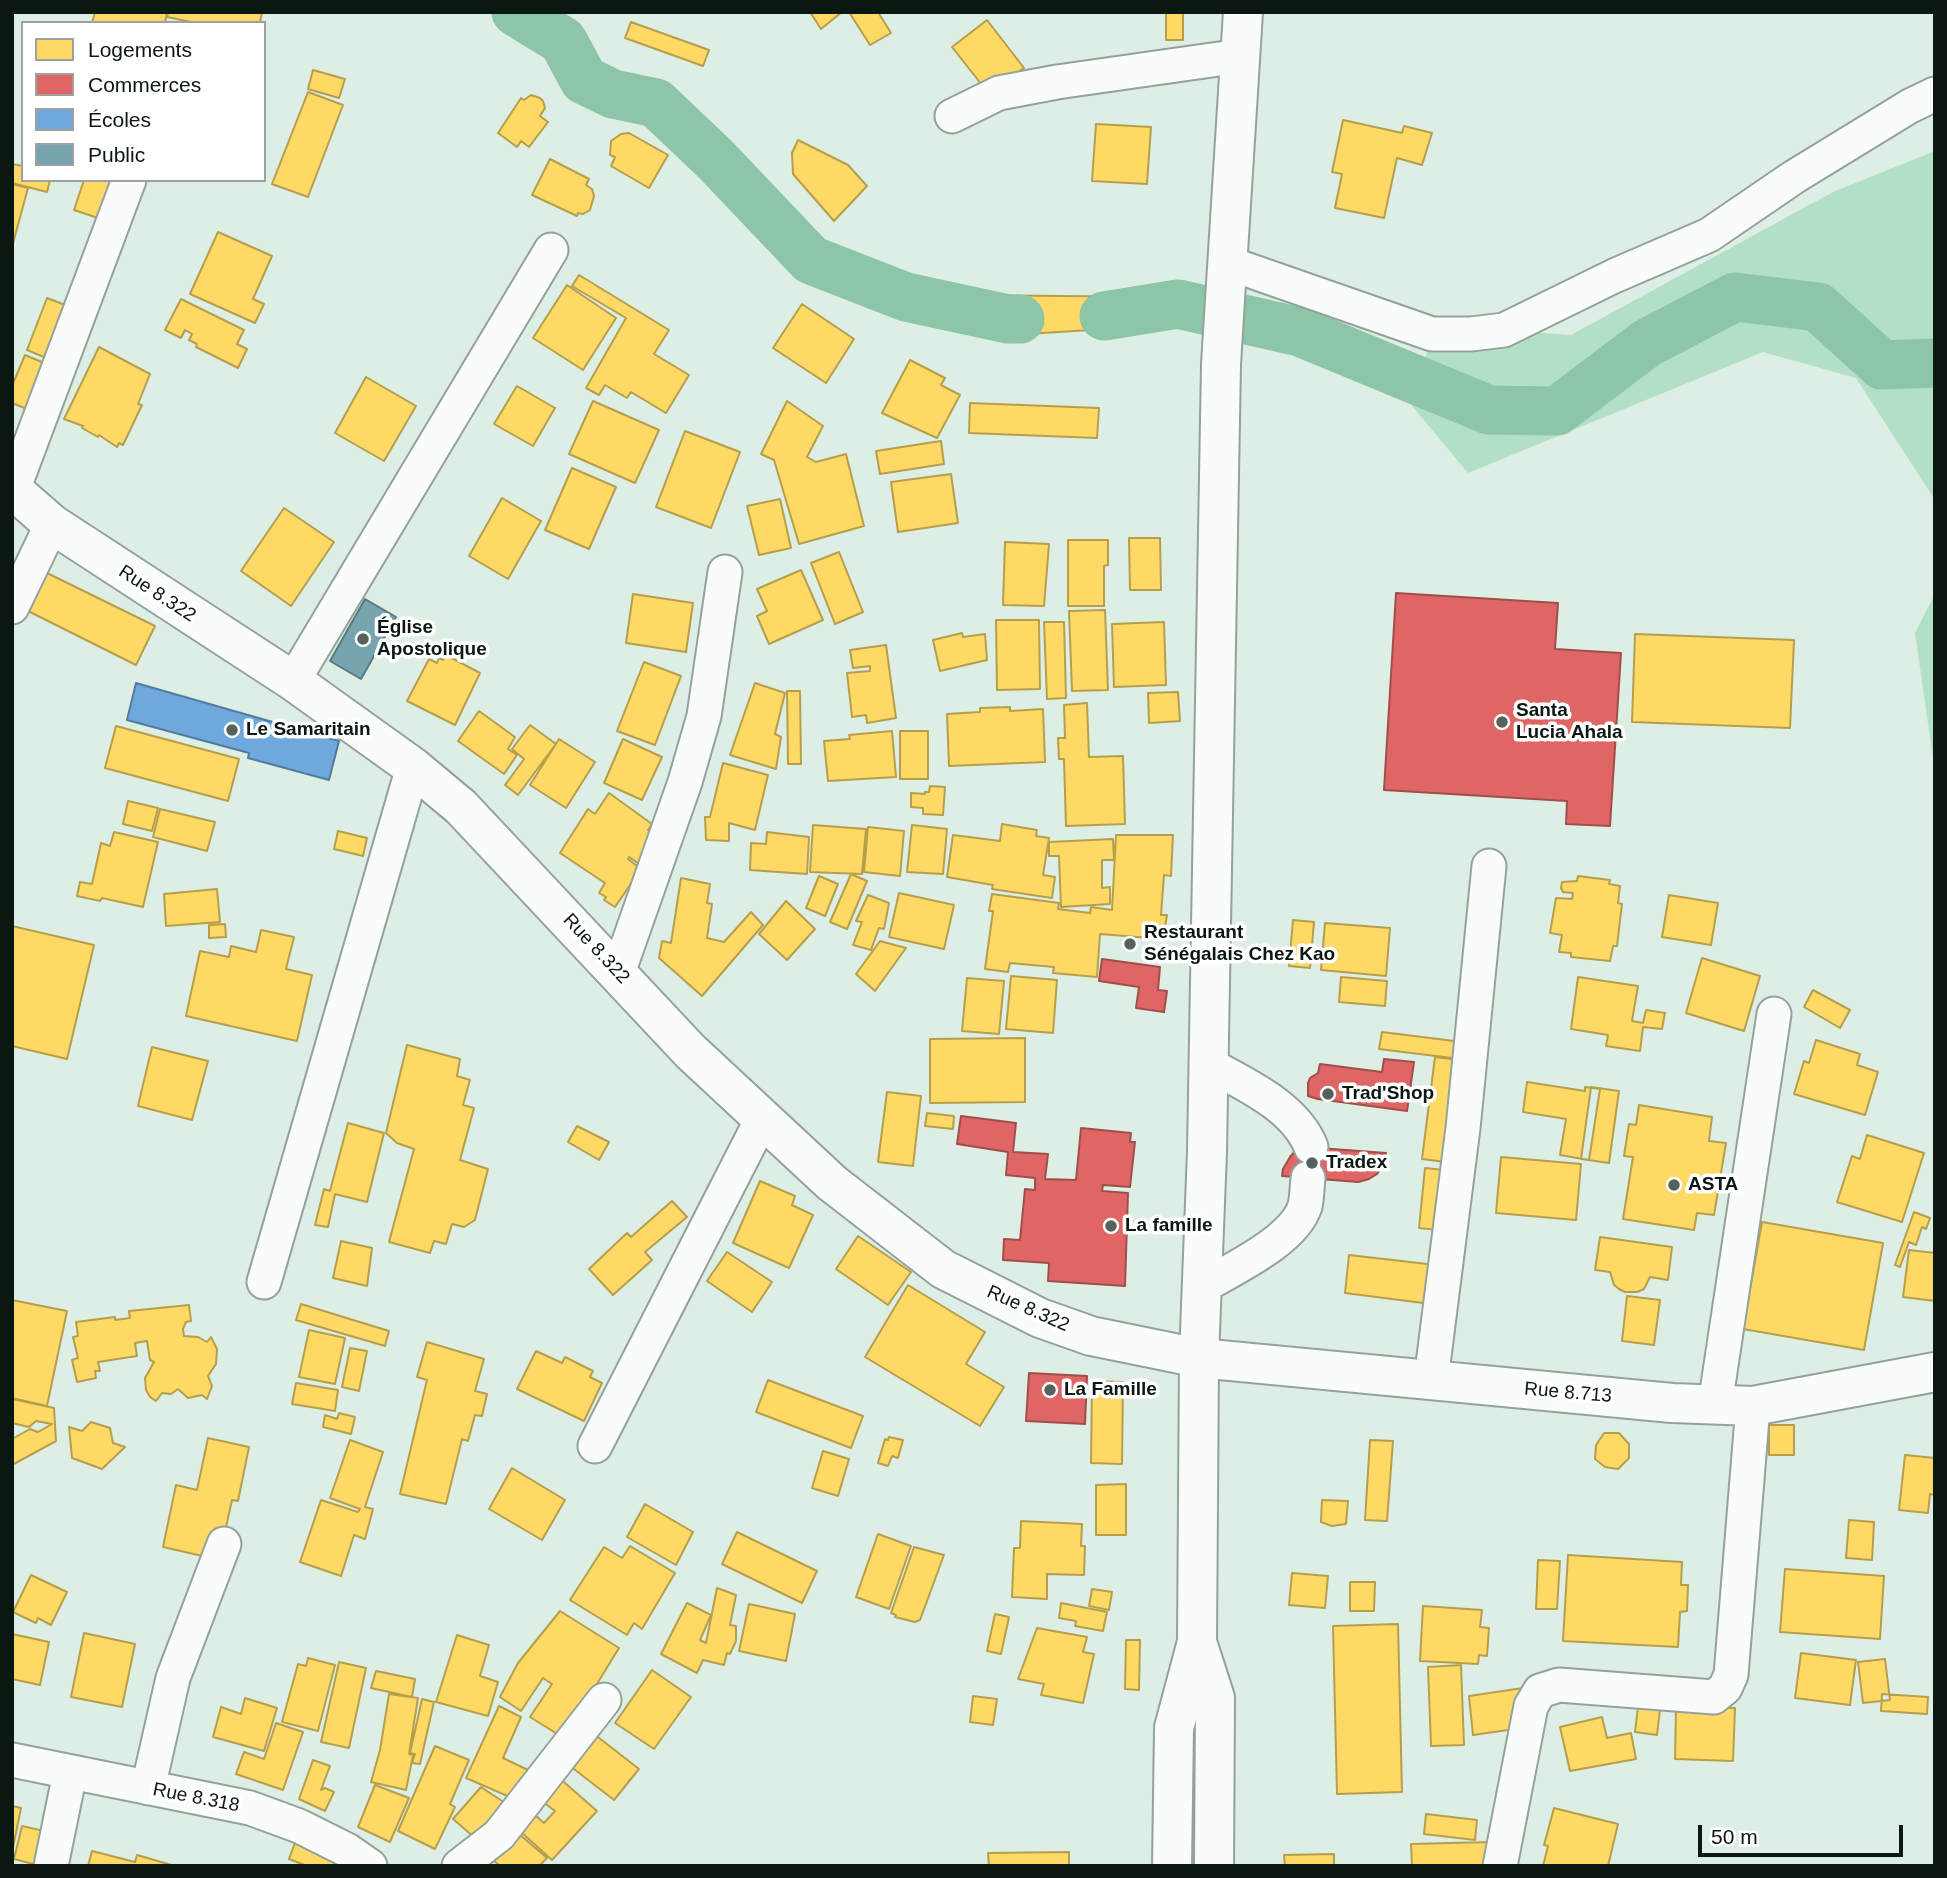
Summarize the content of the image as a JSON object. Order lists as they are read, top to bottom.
{
  "streets": {
    "main road": ["Rue 8.322", "Rue 8.713"],
    "street": ["Rue 8.318"]
  },
  "crossings": [
    ["Rue 8.322", "Rue 8.713"]
  ],
  "places": [
    "Église Apostolique",
    "Santa Lucia Ahala",
    "Le Samaritain",
    "Restaurant Sénégalais Chez Kao",
    "Trad'Shop",
    "Tradex",
    "ASTA",
    "La famille",
    "La Famille"
  ],
  "legend": [
    "Logements",
    "Commerces",
    "Écoles",
    "Public"
  ],
  "scale_bar": "50 m"
}
